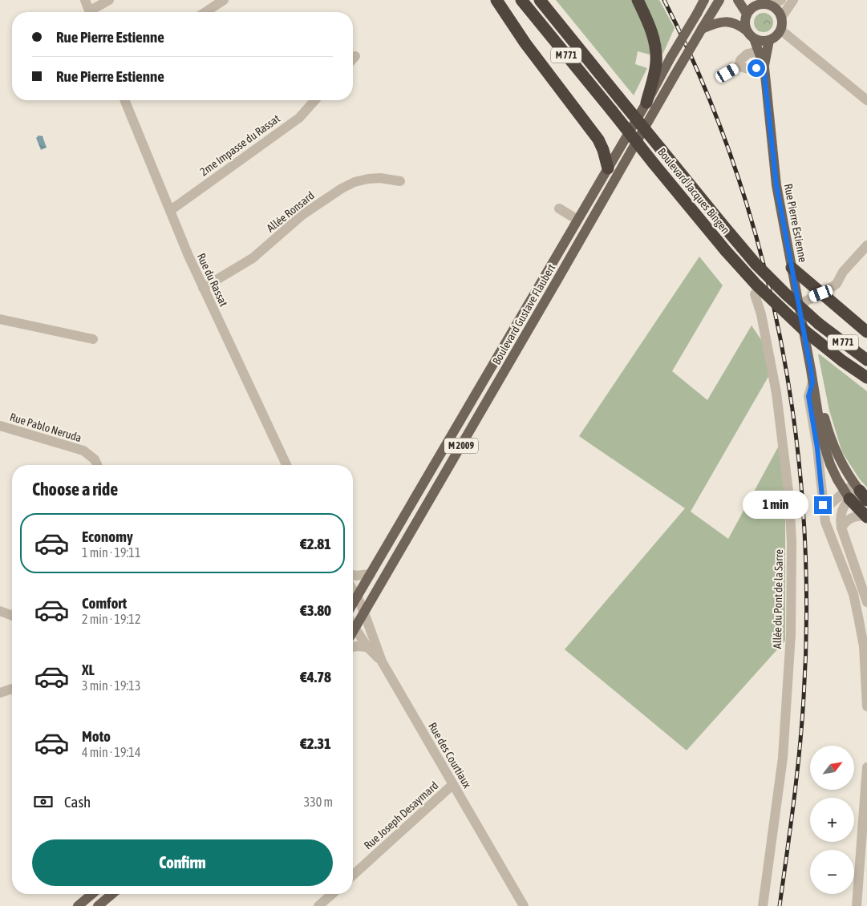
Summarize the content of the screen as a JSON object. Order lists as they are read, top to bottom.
{
  "streets": {
    "highway": ["M 771", "Boulevard Jacques Bingen"],
    "main road": ["Rue Pierre Estienne", "Boulevard Gustave Flaubert", "M 2009"],
    "street": [
      "2me Impasse du Rassat",
      "Allée Ronsard",
      "Rue du Rassat",
      "Rue Pablo Neruda",
      "Allée du Pont de la Sarre",
      "Rue des Courtiaux",
      "Rue Joseph Desaymard"
    ]
  },
  "crossings": [
    ["2me Impasse du Rassat", "Rue du Rassat"],
    ["Allée Ronsard", "Rue du Rassat"],
    ["Boulevard Gustave Flaubert", "Rue des Courtiaux"],
    ["Rue des Courtiaux", "Rue Joseph Desaymard"]
  ],
  "north": "top right",
  "page": {
    "banner": ["Rue Pierre Estienne", "Rue Pierre Estienne"],
    "heading": "Choose a ride",
    "bubble": "1 min",
    "list": [
      {
        "name": "Economy",
        "note": "1 min · 19:11",
        "value": "€2.81"
      },
      {
        "name": "Comfort",
        "note": "2 min · 19:12",
        "value": "€3.80"
      },
      {
        "name": "XL",
        "note": "3 min · 19:13",
        "value": "€4.78"
      },
      {
        "name": "Moto",
        "note": "4 min · 19:14",
        "value": "€2.31"
      }
    ],
    "map_buttons": ["+", "−"],
    "pay": ["Cash", "330 m"],
    "buttons": "Confirm"
  }
}
